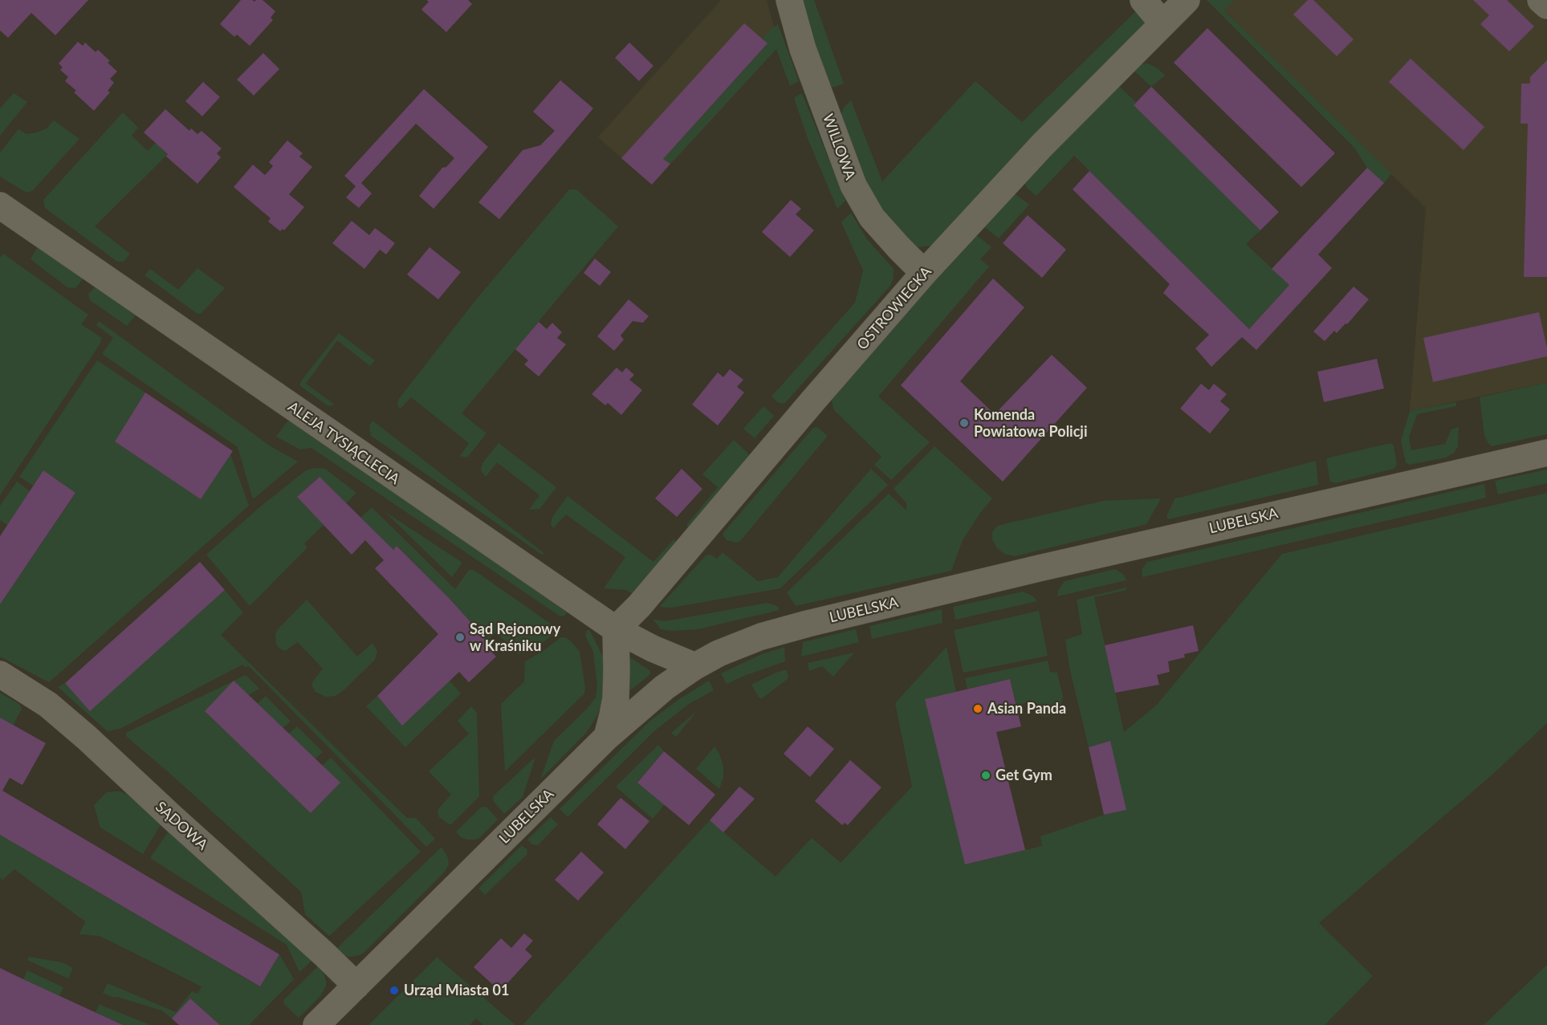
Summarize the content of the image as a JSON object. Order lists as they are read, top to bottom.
{
  "streets": {
    "street": [
      "WILLOWA",
      "OSTROWIECKA",
      "ALEJA TYSIĄCLECIA",
      "LUBELSKA",
      "SĄDOWA"
    ]
  },
  "crossings": [
    ["WILLOWA", "OSTROWIECKA"],
    ["OSTROWIECKA", "ALEJA TYSIĄCLECIA"],
    ["ALEJA TYSIĄCLECIA", "LUBELSKA"],
    ["LUBELSKA", "SĄDOWA"]
  ],
  "places": [
    "Komenda Powiatowa Policji",
    "Sąd Rejonowy w Kraśniku",
    "Asian Panda",
    "Get Gym",
    "Urząd Miasta 01"
  ]
}
